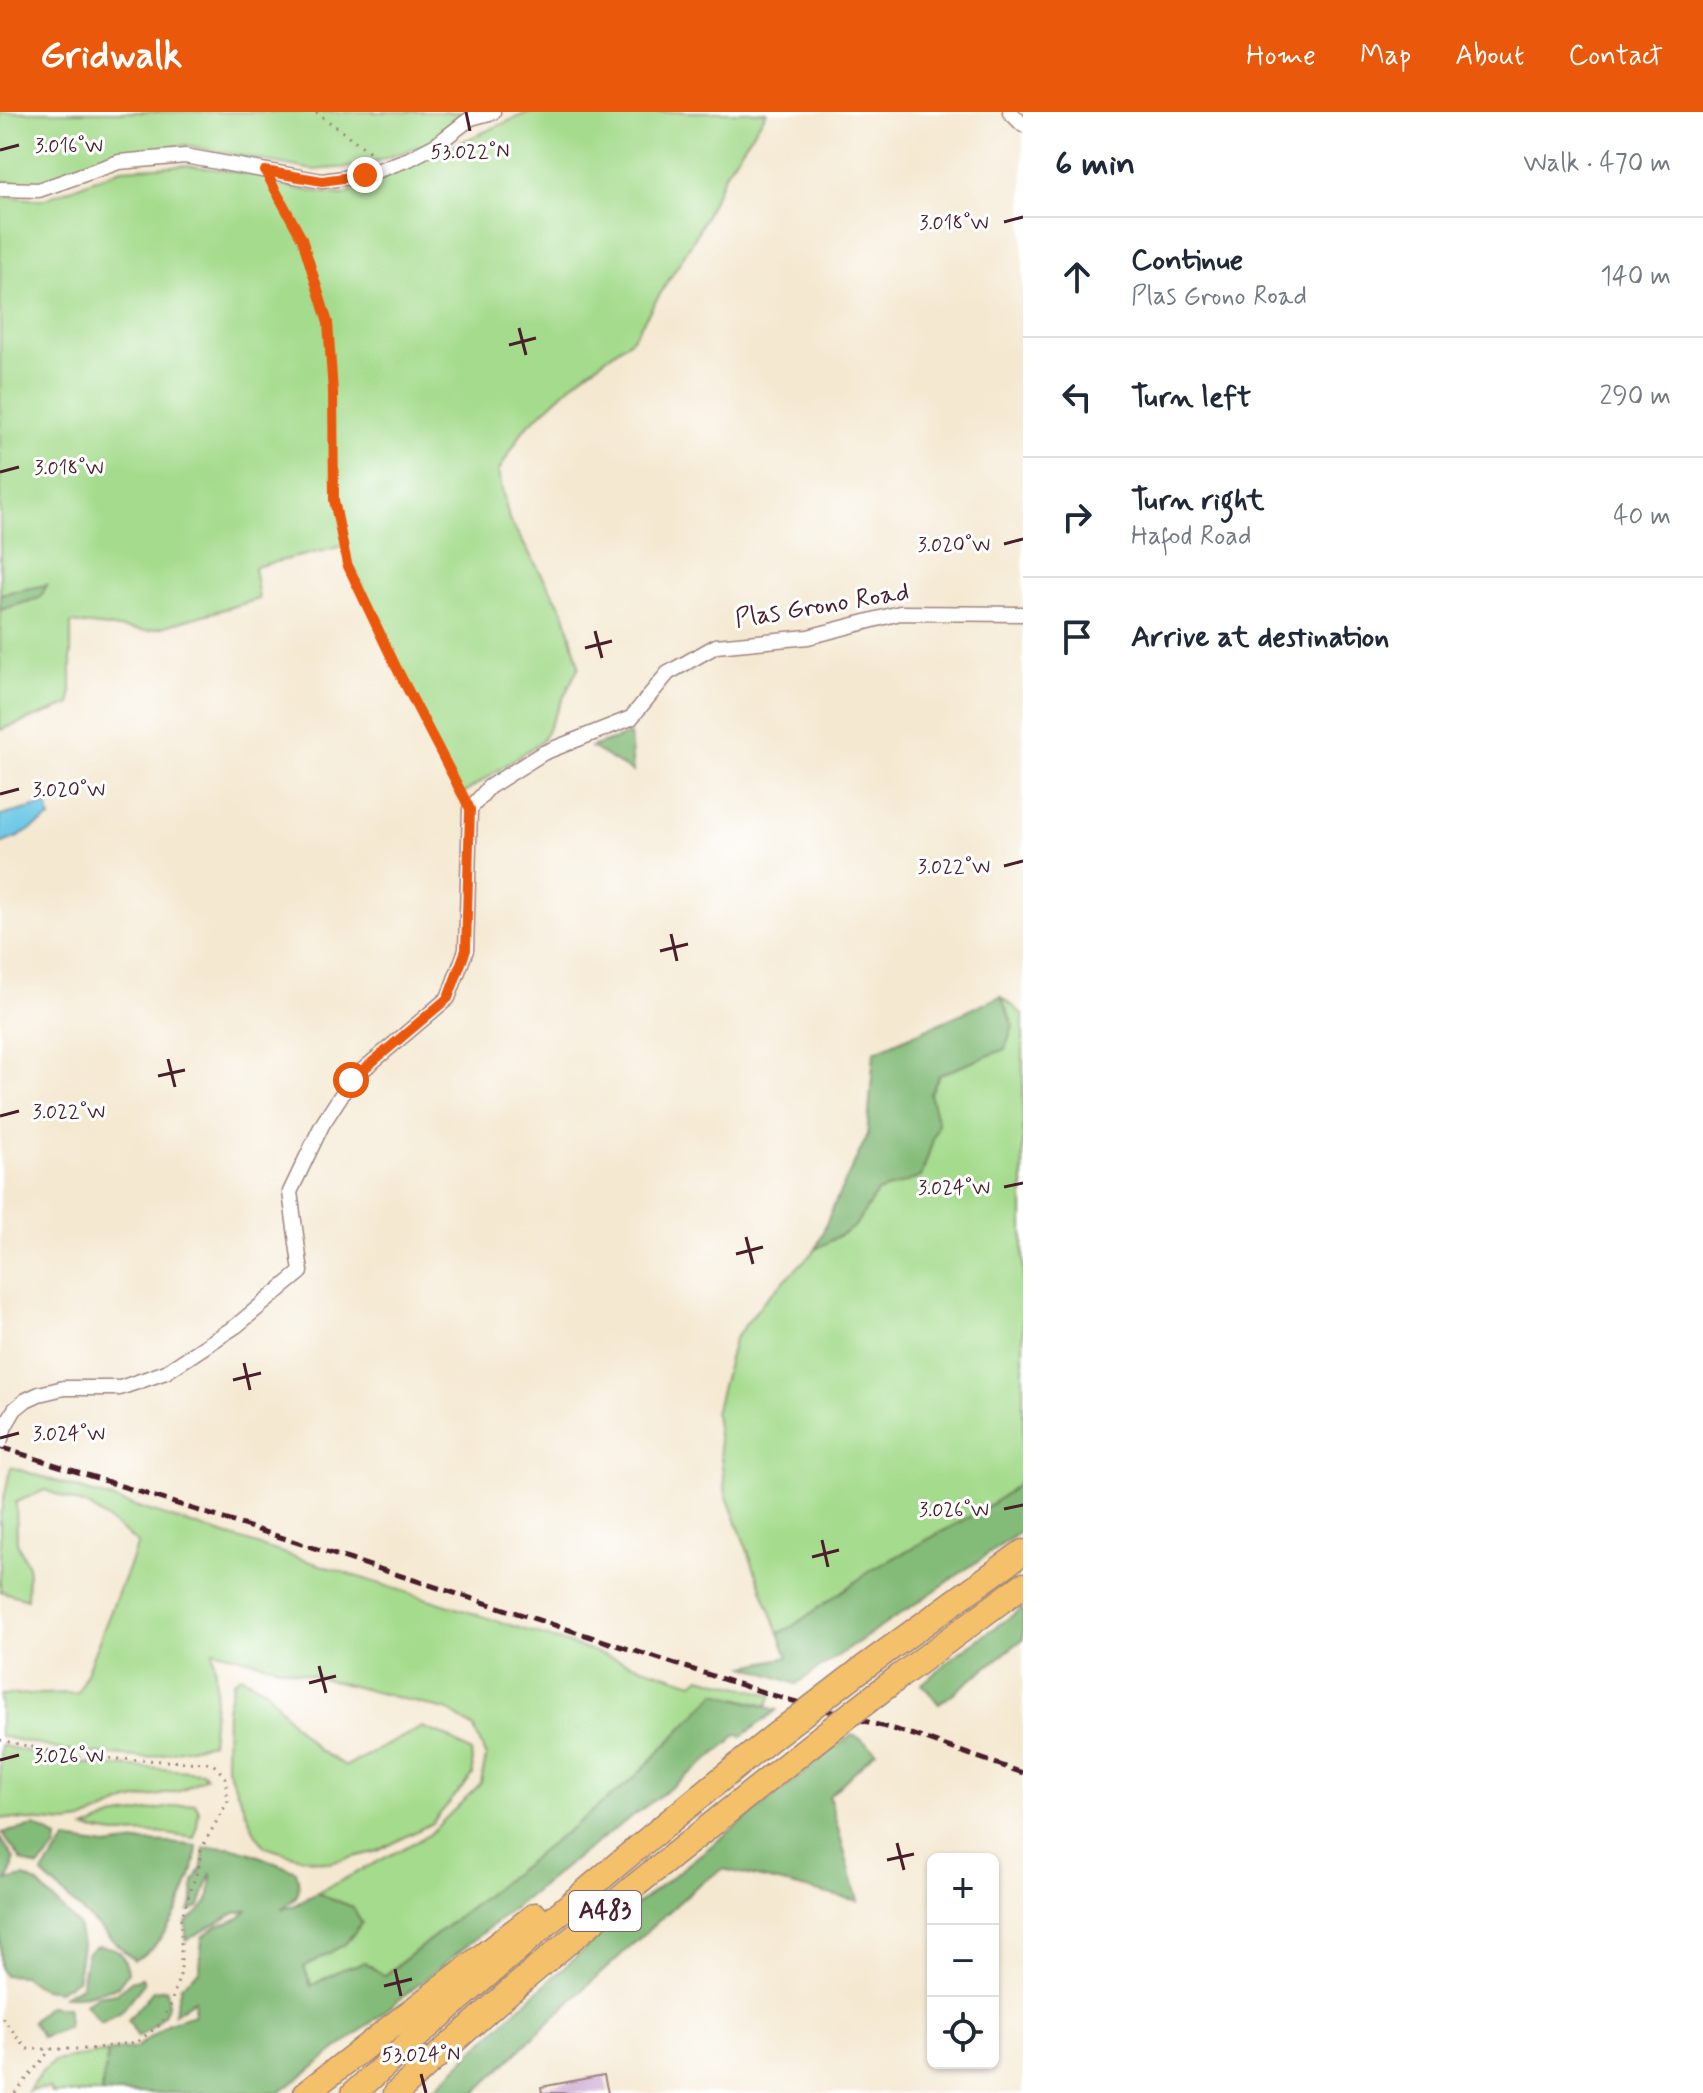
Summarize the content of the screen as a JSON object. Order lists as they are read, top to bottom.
{
  "streets": {
    "highway": ["A483"],
    "street": ["Plas Grono Road"]
  },
  "page": {
    "header": "Gridwalk",
    "nav": [
      "Home",
      "Map",
      "About",
      "Contact"
    ],
    "heading": ["6 min", "Walk · 470 m"],
    "list": [
      ["Continue", "Plas Grono Road", "140 m"],
      ["Turn left", "290 m"],
      ["Turn right", "Hafod Road", "40 m"],
      "Arrive at destination"
    ],
    "map_buttons": ["+", "−"]
  },
  "coordinates": [
    "3.016°W",
    "53.022°N",
    "3.018°W",
    "3.020°W",
    "3.022°W",
    "3.024°W",
    "3.026°W",
    "53.024°N"
  ]
}
